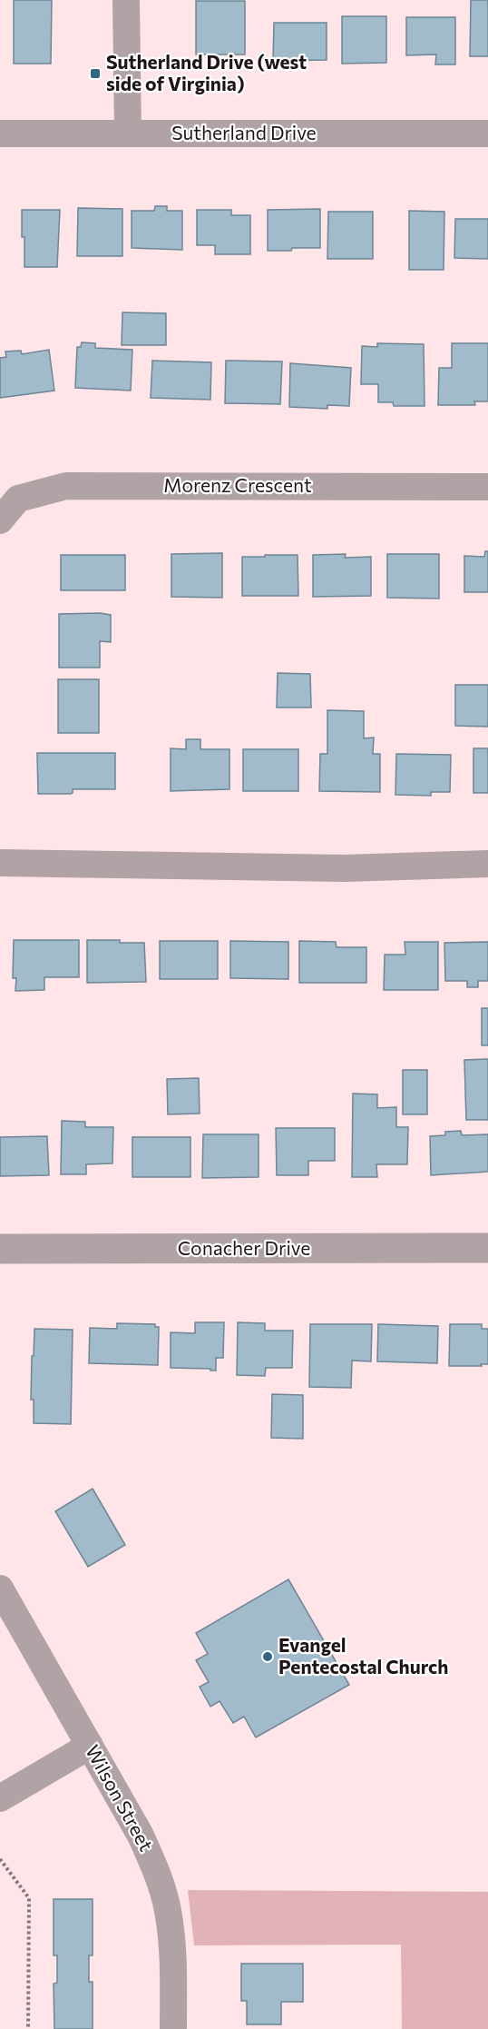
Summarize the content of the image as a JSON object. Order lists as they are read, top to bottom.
{
  "streets": {
    "street": [
      "Sutherland Drive",
      "Morenz Crescent",
      "Conacher Drive",
      "Wilson Street"
    ]
  },
  "places": {
    "transit": ["Sutherland Drive (west side of Virginia)"],
    "other": ["Evangel Pentecostal Church"]
  }
}
